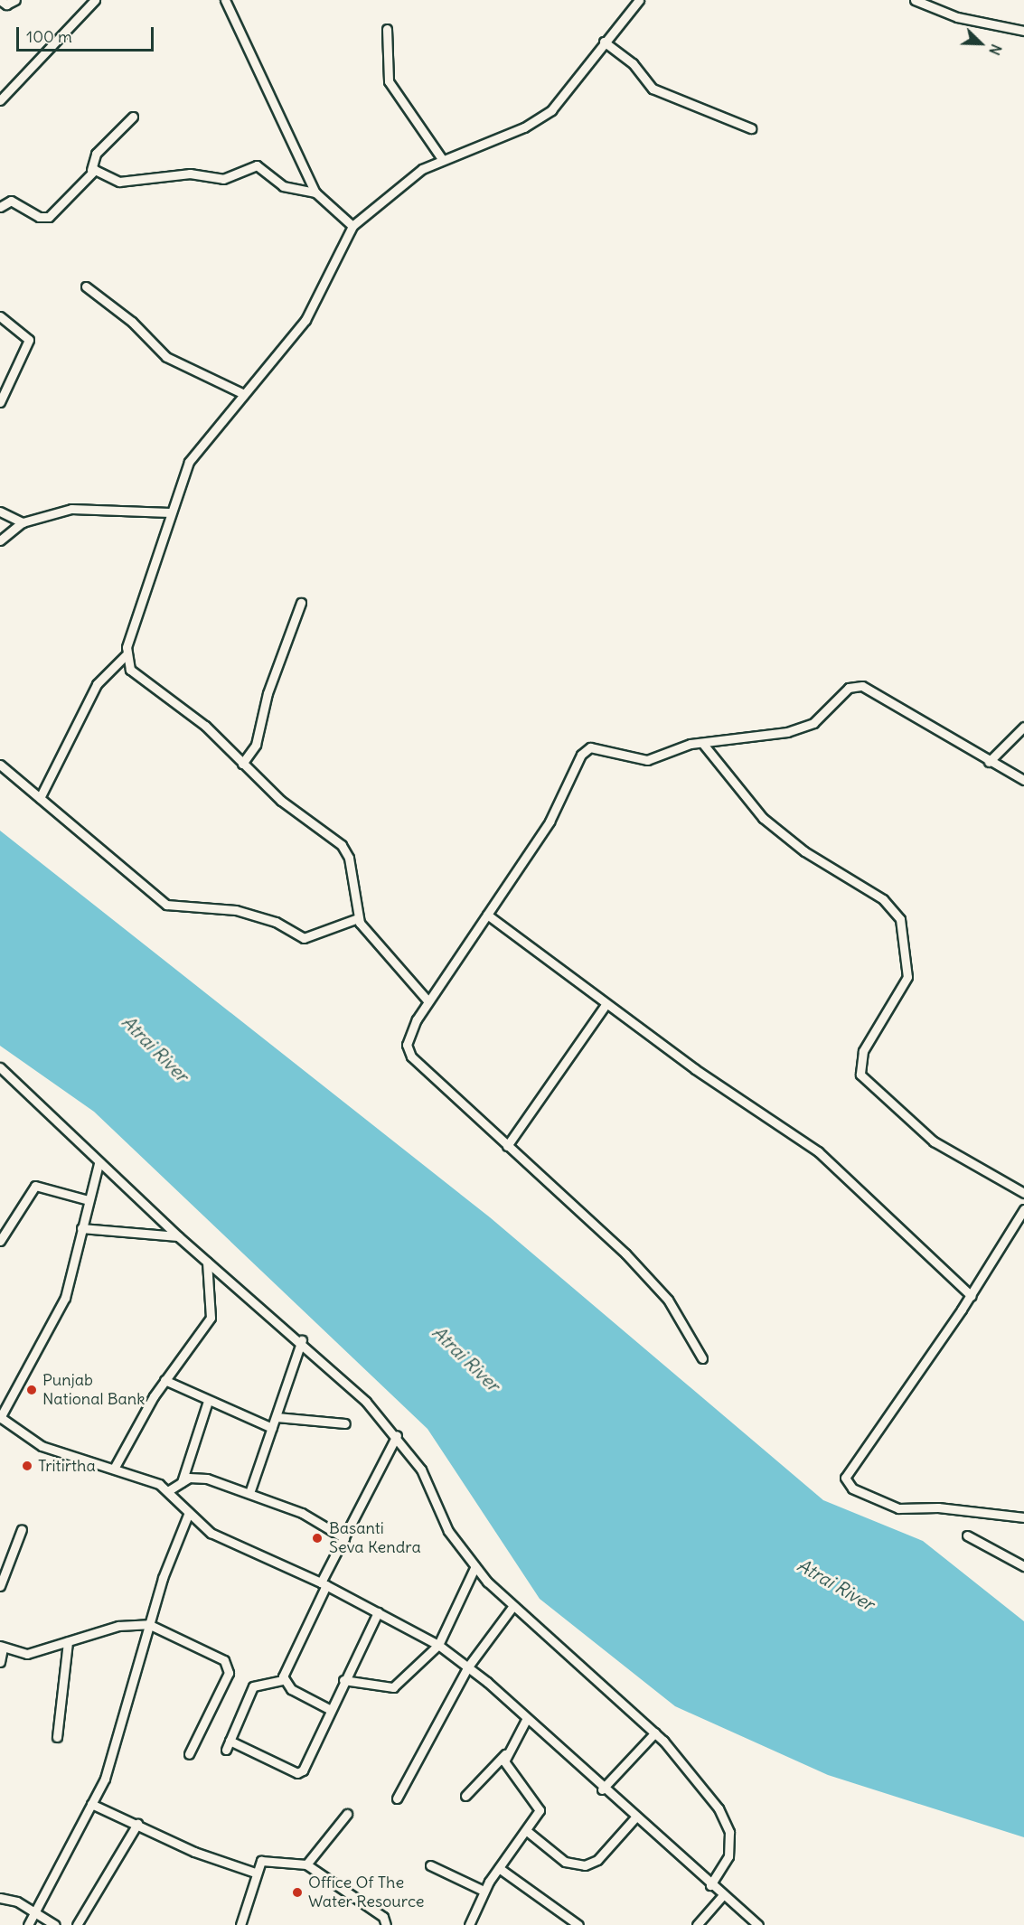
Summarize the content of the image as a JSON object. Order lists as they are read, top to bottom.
{
  "water": ["Atrai River"],
  "places": [
    "Punjab National Bank",
    "Tritirtha",
    "Basanti Seva Kendra",
    "Office Of The Water Resource"
  ],
  "scale_bar": "100 m",
  "north": "bottom right"
}
